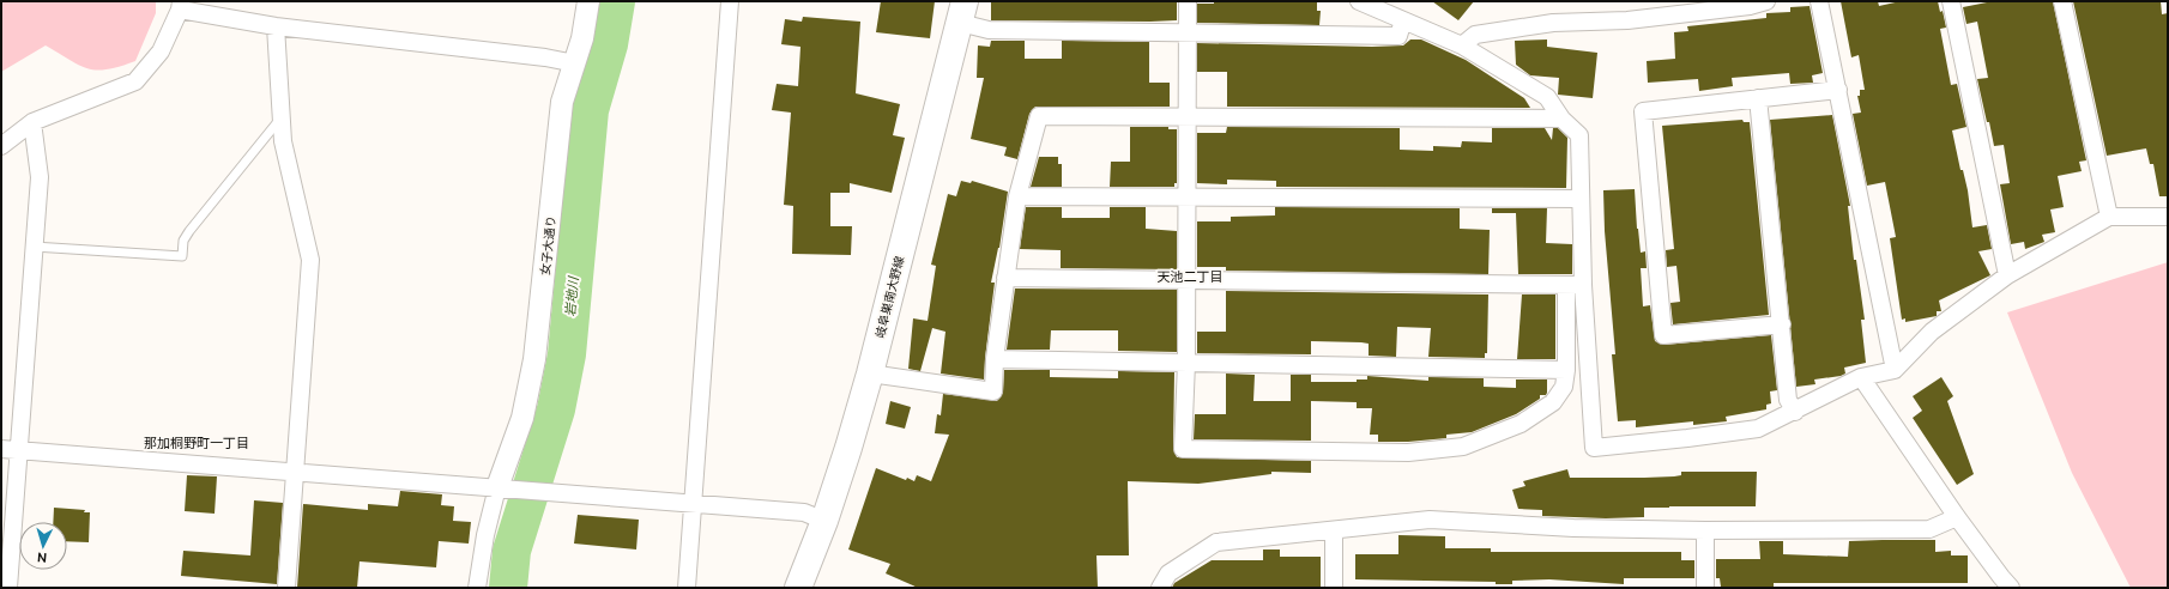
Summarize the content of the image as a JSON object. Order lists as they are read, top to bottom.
{
  "streets": {
    "main road": ["岐阜巣南大野線"],
    "street": ["女子大通り"]
  },
  "districts": ["天池二丁目", "那加桐野町一丁目"],
  "water": ["岩地川"],
  "north": "bottom"
}
